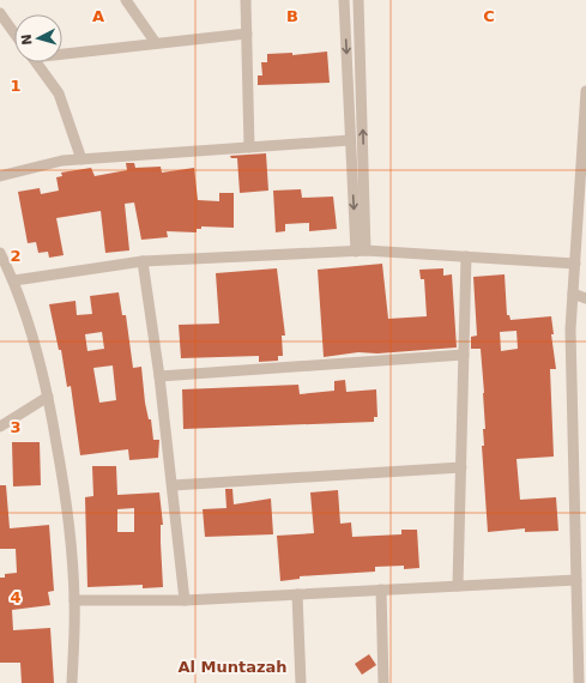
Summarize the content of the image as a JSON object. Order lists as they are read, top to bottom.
{
  "districts": ["Al Muntazah"],
  "north": "left",
  "grid": {
    "columns": ["A", "B", "C"],
    "rows": [
      "1",
      "2",
      "3",
      "4"
    ]
  }
}
